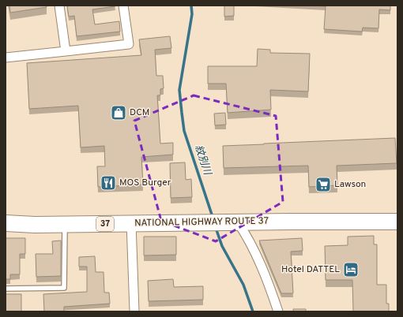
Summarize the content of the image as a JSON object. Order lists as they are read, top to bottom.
{
  "streets": {
    "highway": ["NATIONAL HIGHWAY ROUTE 37", "37"]
  },
  "water": ["紋別川"],
  "places": {
    "shop": ["DCM"],
    "restaurant": ["MOS Burger"],
    "supermarket": ["Lawson"],
    "hotel": ["Hotel DATTEL"]
  }
}
